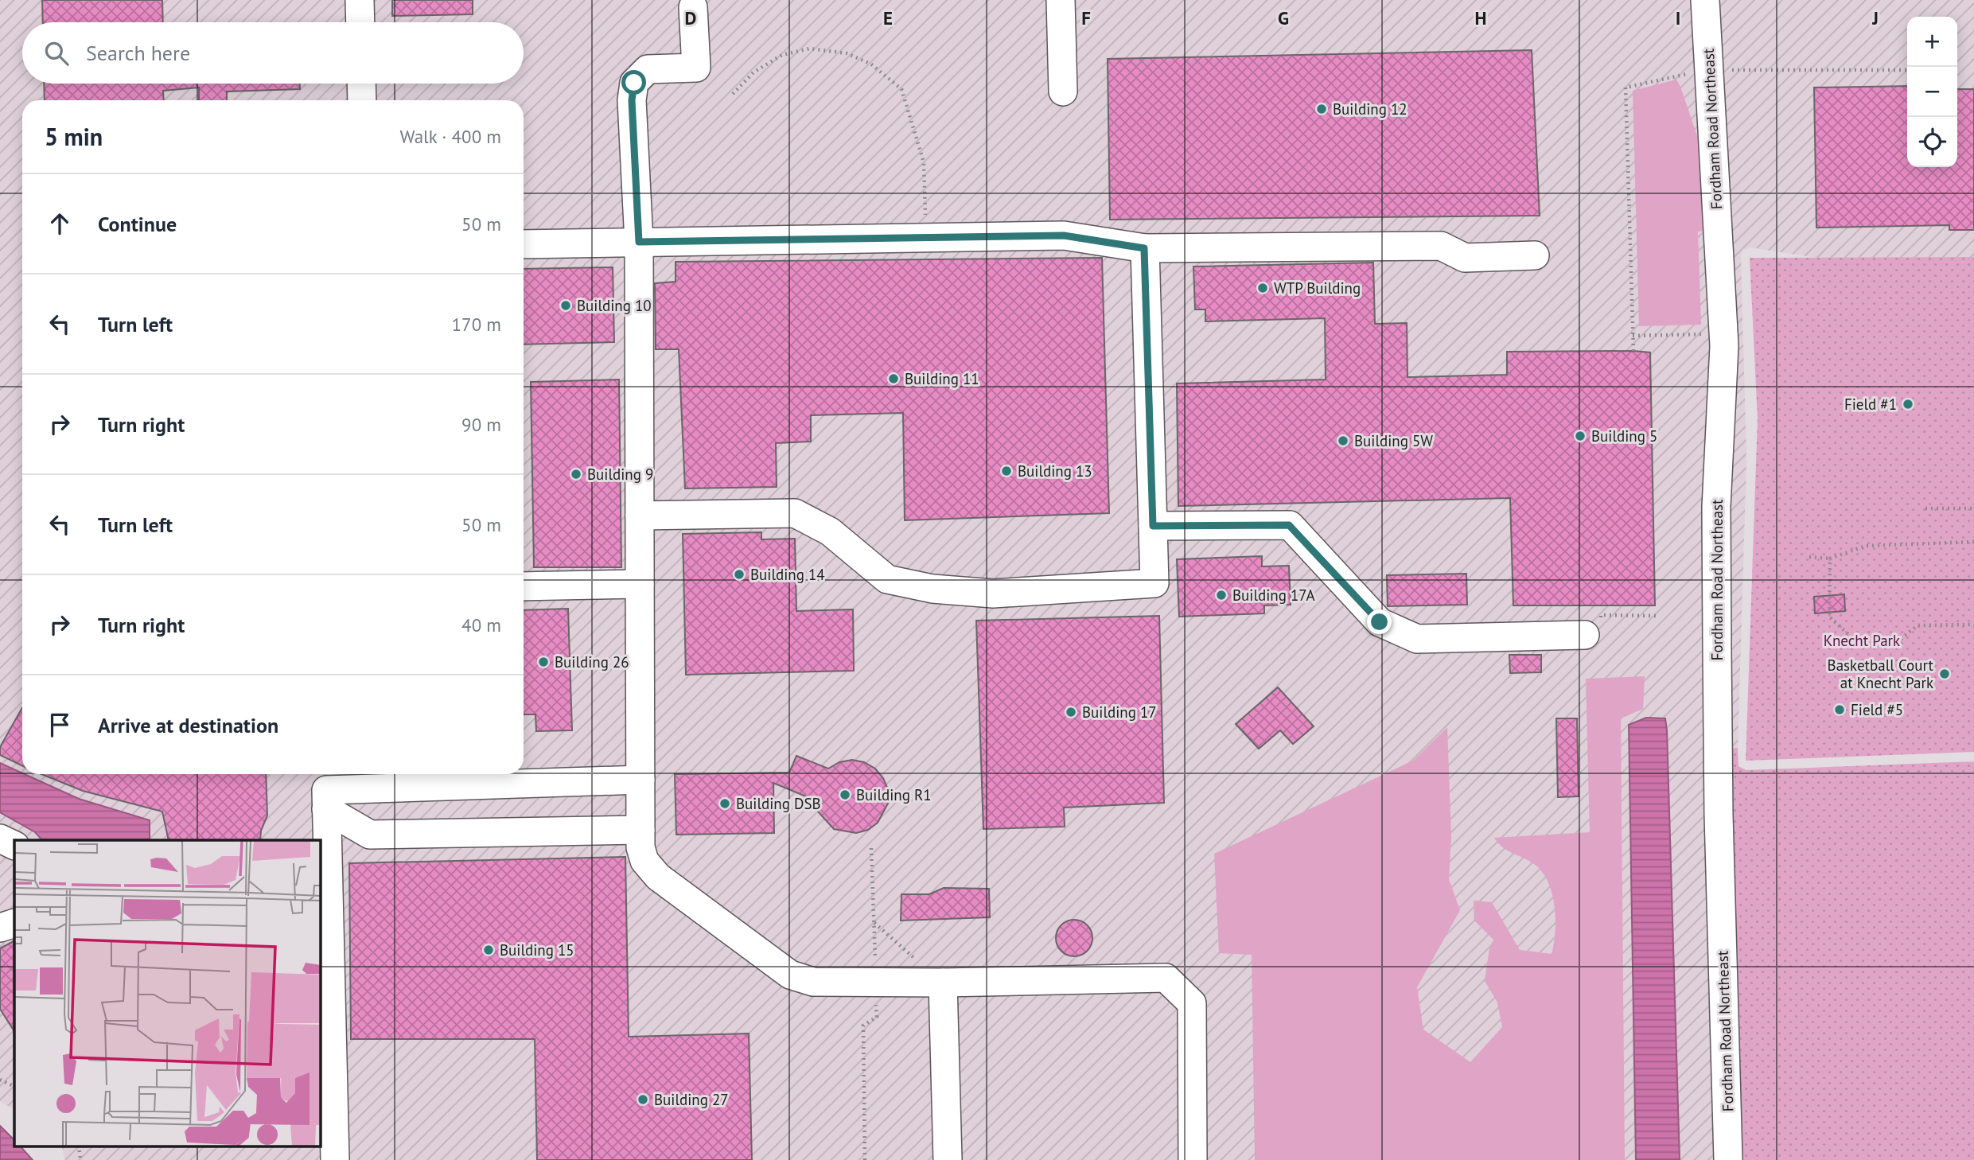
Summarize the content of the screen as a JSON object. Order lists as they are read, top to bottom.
{
  "streets": {
    "street": ["Fordham Road Northeast"]
  },
  "parks": ["Knecht Park"],
  "places": [
    "Building 12",
    "WTP Building",
    "Building 10",
    "Building 11",
    "Field #1",
    "Building 5",
    "Building 5W",
    "Building 13",
    "Building 9",
    "Building 14",
    "Building 17A",
    "Building 26",
    "Basketball Court at Knecht Park",
    "Field #5",
    "Building 17",
    "Building R1",
    "Building DSB",
    "Building 15",
    "Building 27"
  ],
  "page": {
    "map_buttons": ["+", "−"],
    "search": "Search here",
    "heading": ["5 min", "Walk · 400 m"],
    "list": [
      ["Continue", "50 m"],
      ["Turn left", "170 m"],
      ["Turn right", "90 m"],
      ["Turn left", "50 m"],
      ["Turn right", "40 m"],
      "Arrive at destination"
    ]
  },
  "grid": {
    "columns": [
      "D",
      "E",
      "F",
      "G",
      "H",
      "I",
      "J"
    ]
  }
}
